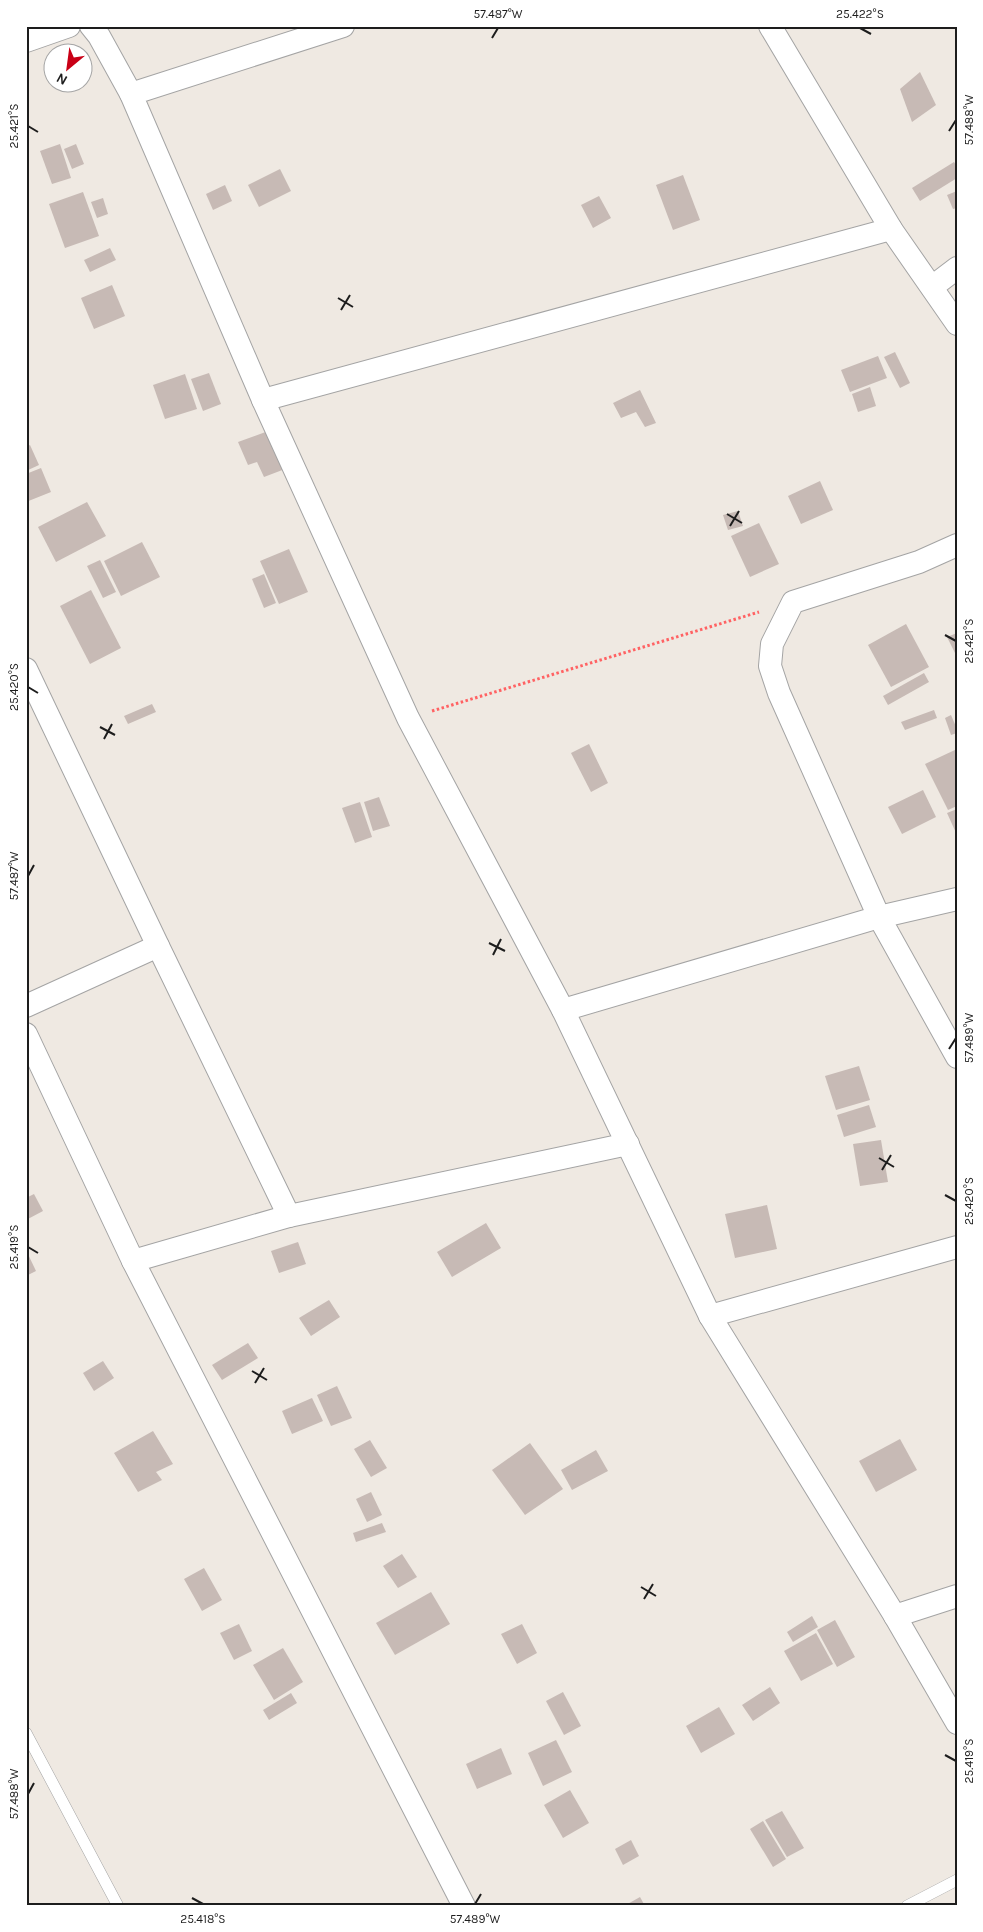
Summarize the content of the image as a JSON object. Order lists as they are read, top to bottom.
{
  "north": "bottom left",
  "coordinates": [
    "57.487°W",
    "25.422°S",
    "57.488°W",
    "25.421°S",
    "25.420°S",
    "57.489°W",
    "25.419°S",
    "25.418°S"
  ]
}
